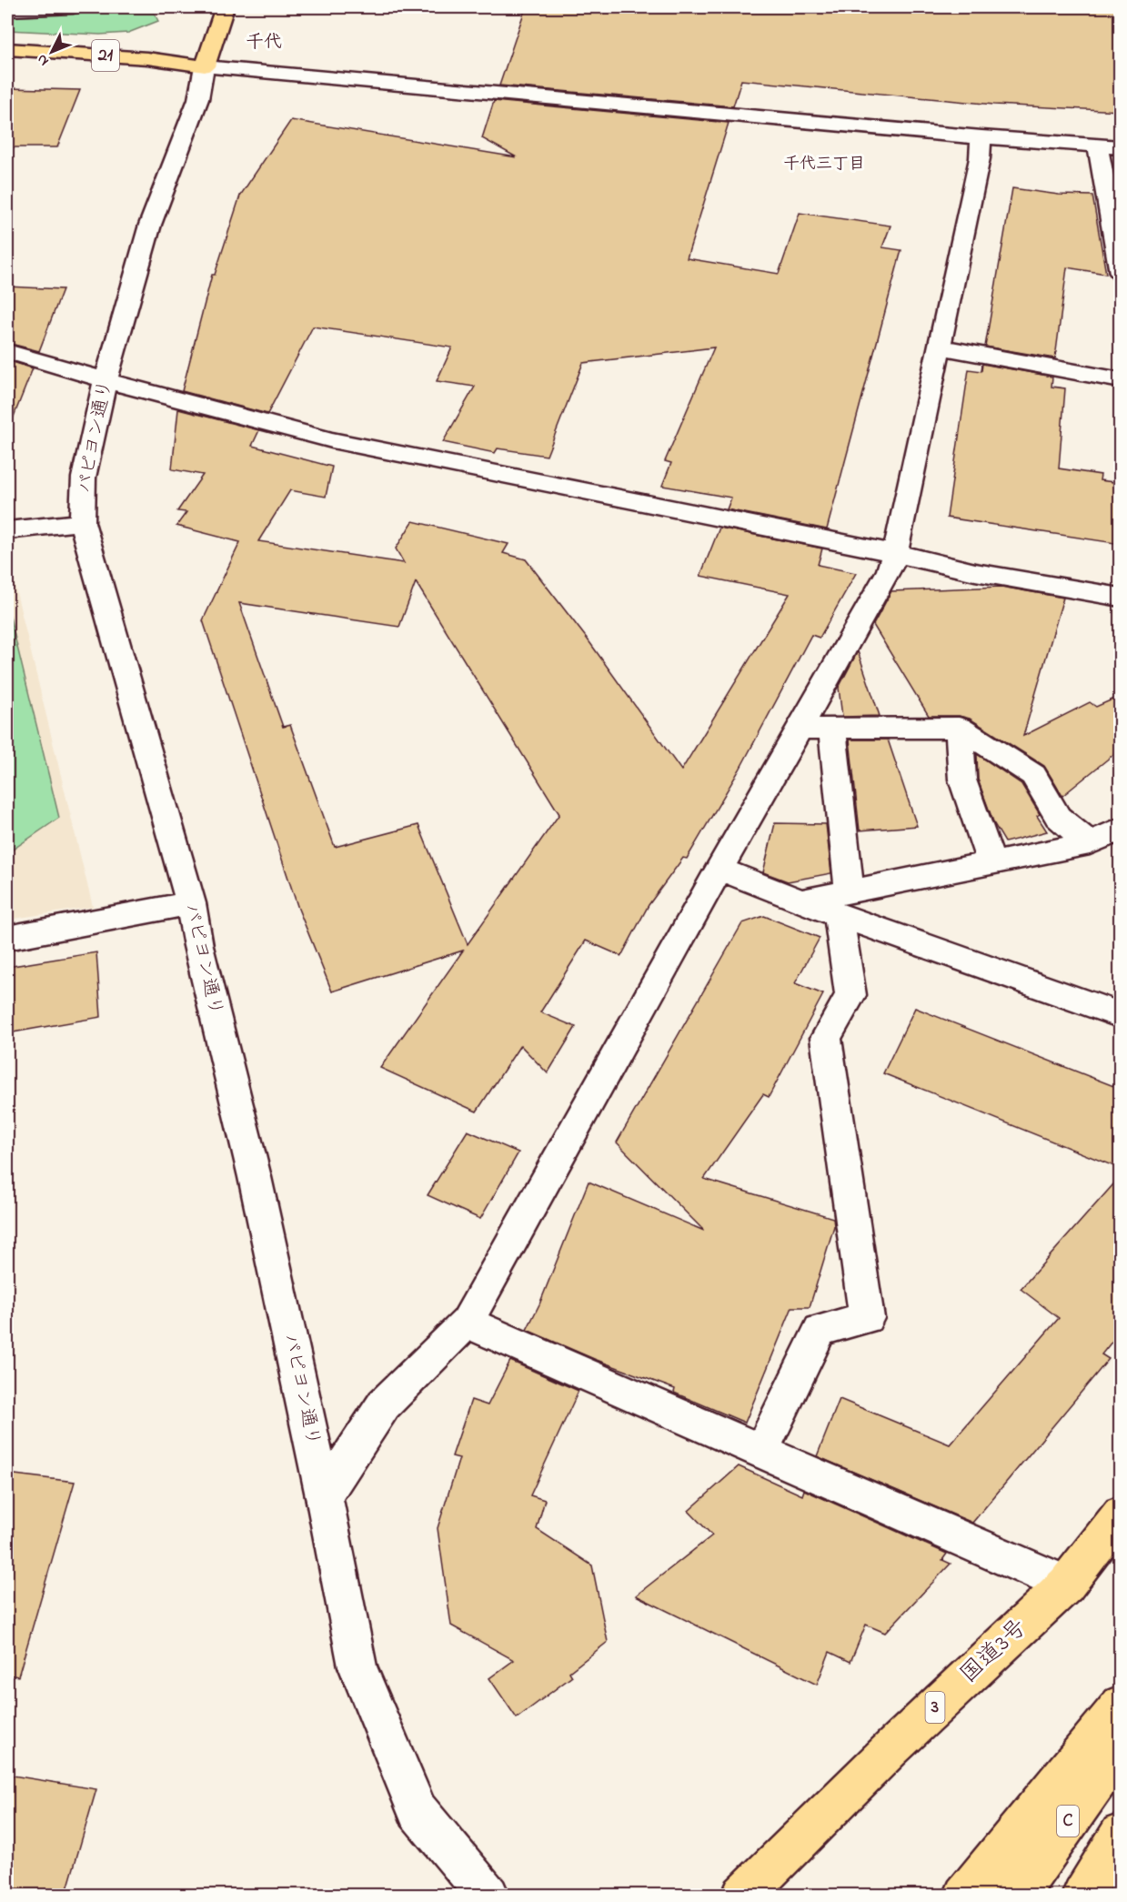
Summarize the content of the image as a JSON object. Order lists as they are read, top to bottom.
{
  "streets": {
    "main road": [
      "21",
      "パピヨン通り",
      "国道3号",
      "3",
      "C"
    ]
  },
  "crossings": [
    ["21", "パピヨン通り"]
  ],
  "districts": ["千代", "千代三丁目"],
  "north": "bottom left"
}
